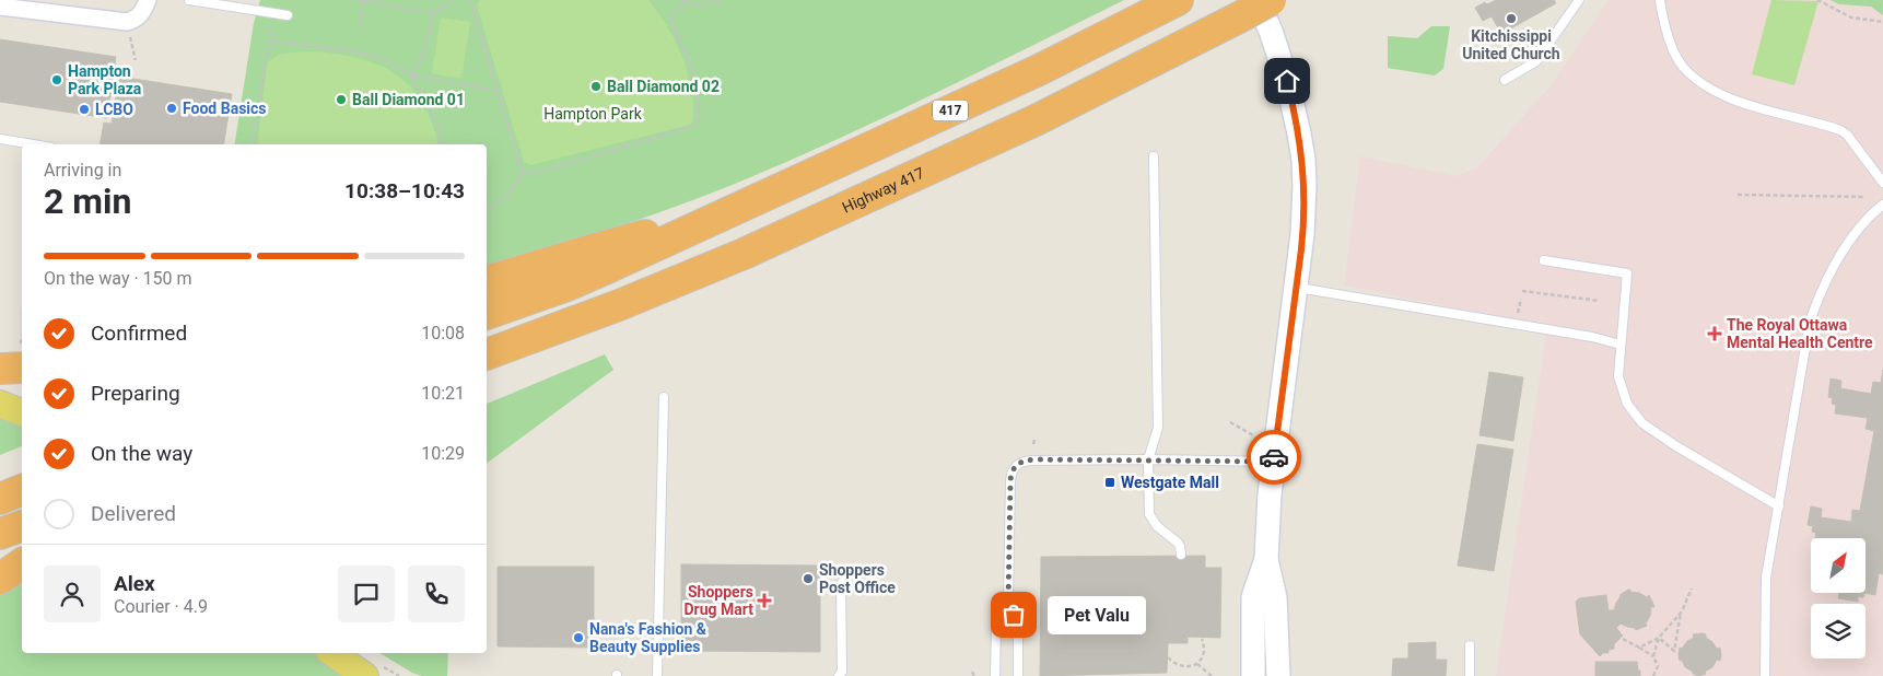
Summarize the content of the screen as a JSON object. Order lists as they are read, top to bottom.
{
  "streets": {
    "highway": ["417", "Highway 417"]
  },
  "parks": ["Hampton Park"],
  "places": {
    "other": [
      "Kitchissippi United Church",
      "Hampton Park Plaza",
      "Ball Diamond 02",
      "Ball Diamond 01",
      "Food Basics",
      "LCBO",
      "Shoppers Post Office",
      "Pet Valu",
      "Nana's Fashion & Beauty Supplies"
    ],
    "health": ["The Royal Ottawa Mental Health Centre", "Shoppers Drug Mart"],
    "transit": ["Westgate Mall"]
  },
  "north": "top right",
  "page": {
    "heading": ["2 min", "Arriving in", "10:38–10:43"],
    "panel": ["Alex", "Courier · 4.9"],
    "bar": "On the way · 150 m",
    "list": [
      ["Confirmed", "10:08"],
      ["Preparing", "10:21"],
      ["On the way", "10:29"],
      "Delivered"
    ],
    "bubble": "Pet Valu"
  }
}
